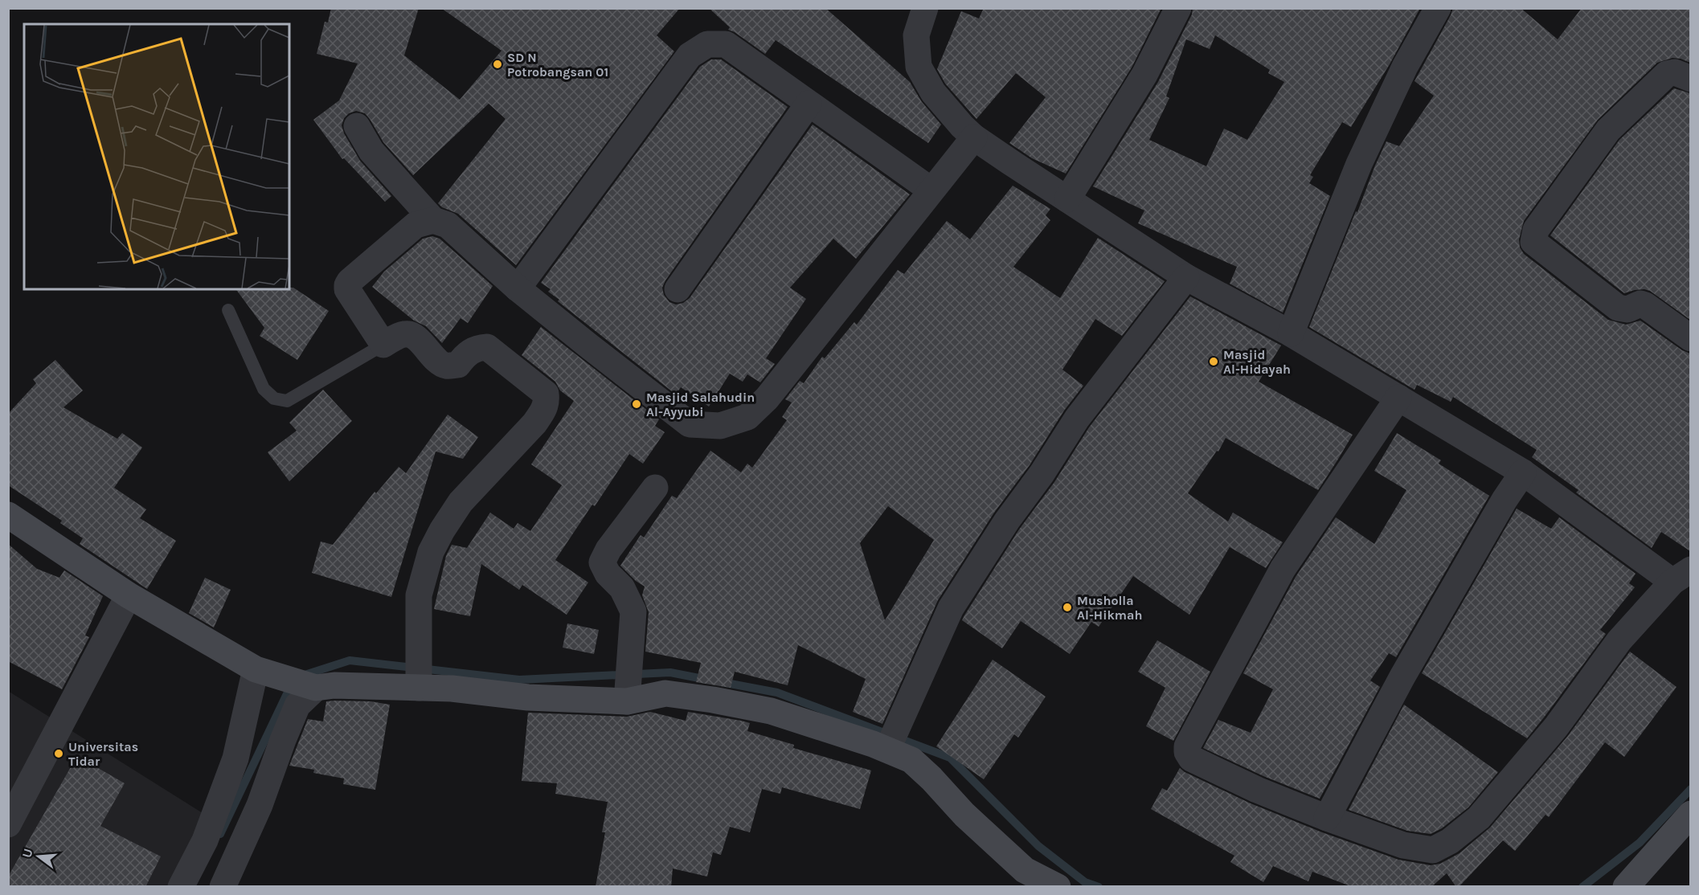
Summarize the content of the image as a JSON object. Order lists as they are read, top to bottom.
{
  "places": [
    "SD N Potrobangsan 01",
    "Masjid Al-Hidayah",
    "Masjid Salahudin Al-Ayyubi",
    "Musholla Al-Hikmah",
    "Universitas Tidar"
  ],
  "north": "left"
}
